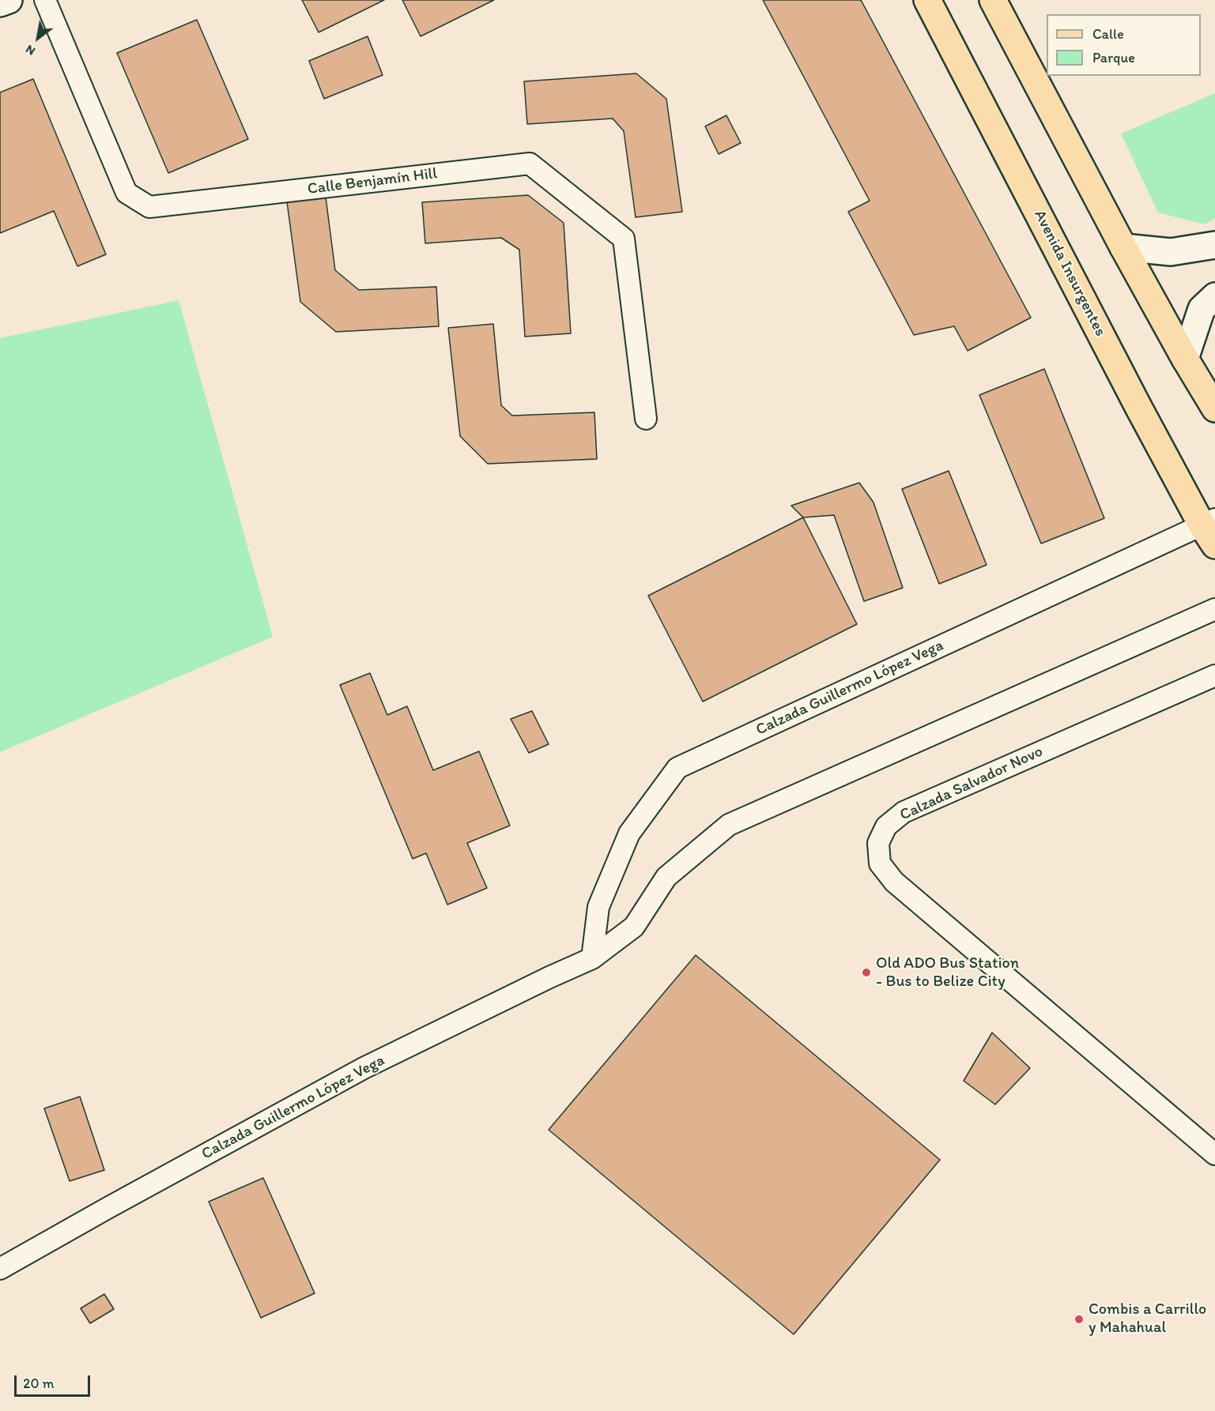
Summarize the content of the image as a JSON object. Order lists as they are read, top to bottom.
{
  "streets": {
    "main road": ["Avenida Insurgentes"],
    "street": ["Calle Benjamín Hill", "Calzada Guillermo López Vega", "Calzada Salvador Novo"]
  },
  "crossings": [
    ["Avenida Insurgentes", "Calzada Guillermo López Vega"]
  ],
  "places": ["Old ADO Bus Station - Bus to Belize City", "Combis a Carrillo y Mahahual"],
  "legend": ["Calle", "Parque"],
  "scale_bar": "20 m",
  "north": "bottom left"
}
